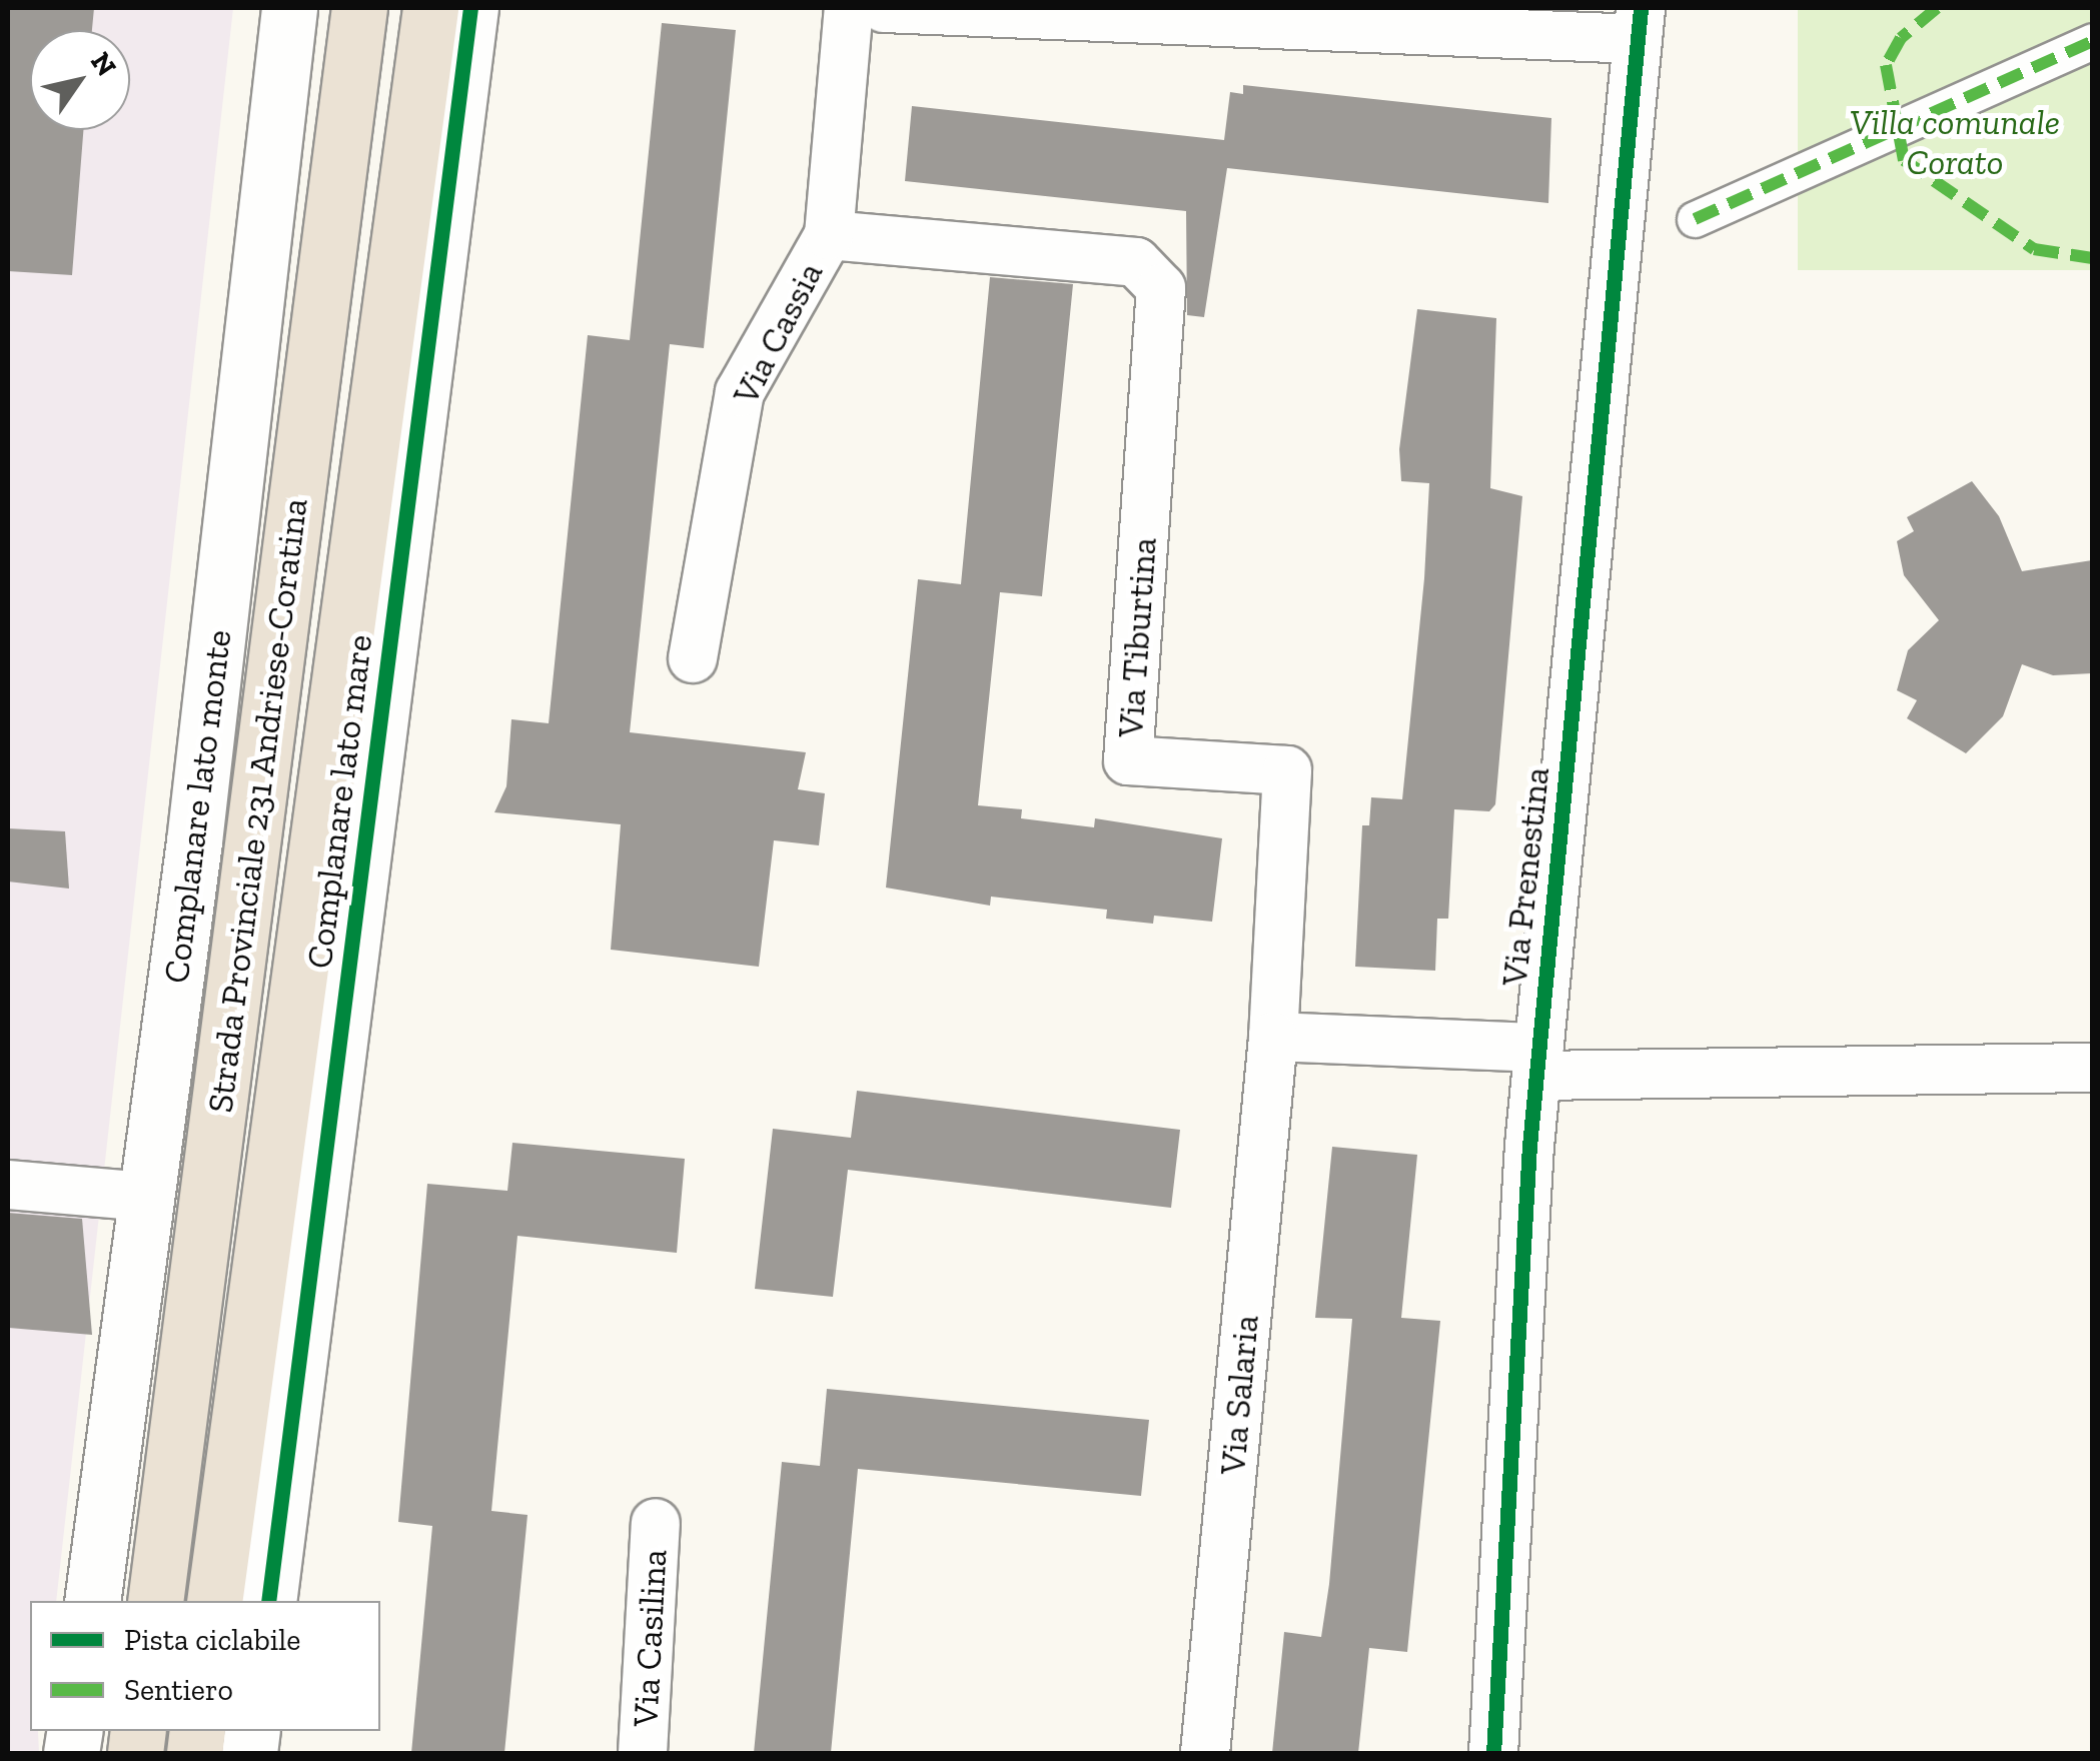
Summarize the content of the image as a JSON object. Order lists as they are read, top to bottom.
{
  "streets": {
    "highway": ["Strada Provinciale 231 Andriese-Coratina"],
    "street": [
      "Via Cassia",
      "Via Tiburtina",
      "Complanare lato mare",
      "Complanare lato monte",
      "Via Prenestina",
      "Via Salaria",
      "Via Casilina"
    ]
  },
  "crossings": [
    ["Via Cassia", "Via Tiburtina"],
    ["Via Tiburtina", "Via Salaria"]
  ],
  "parks": ["Villa comunale Corato"],
  "legend": ["Pista ciclabile", "Sentiero"],
  "north": "top right"
}
